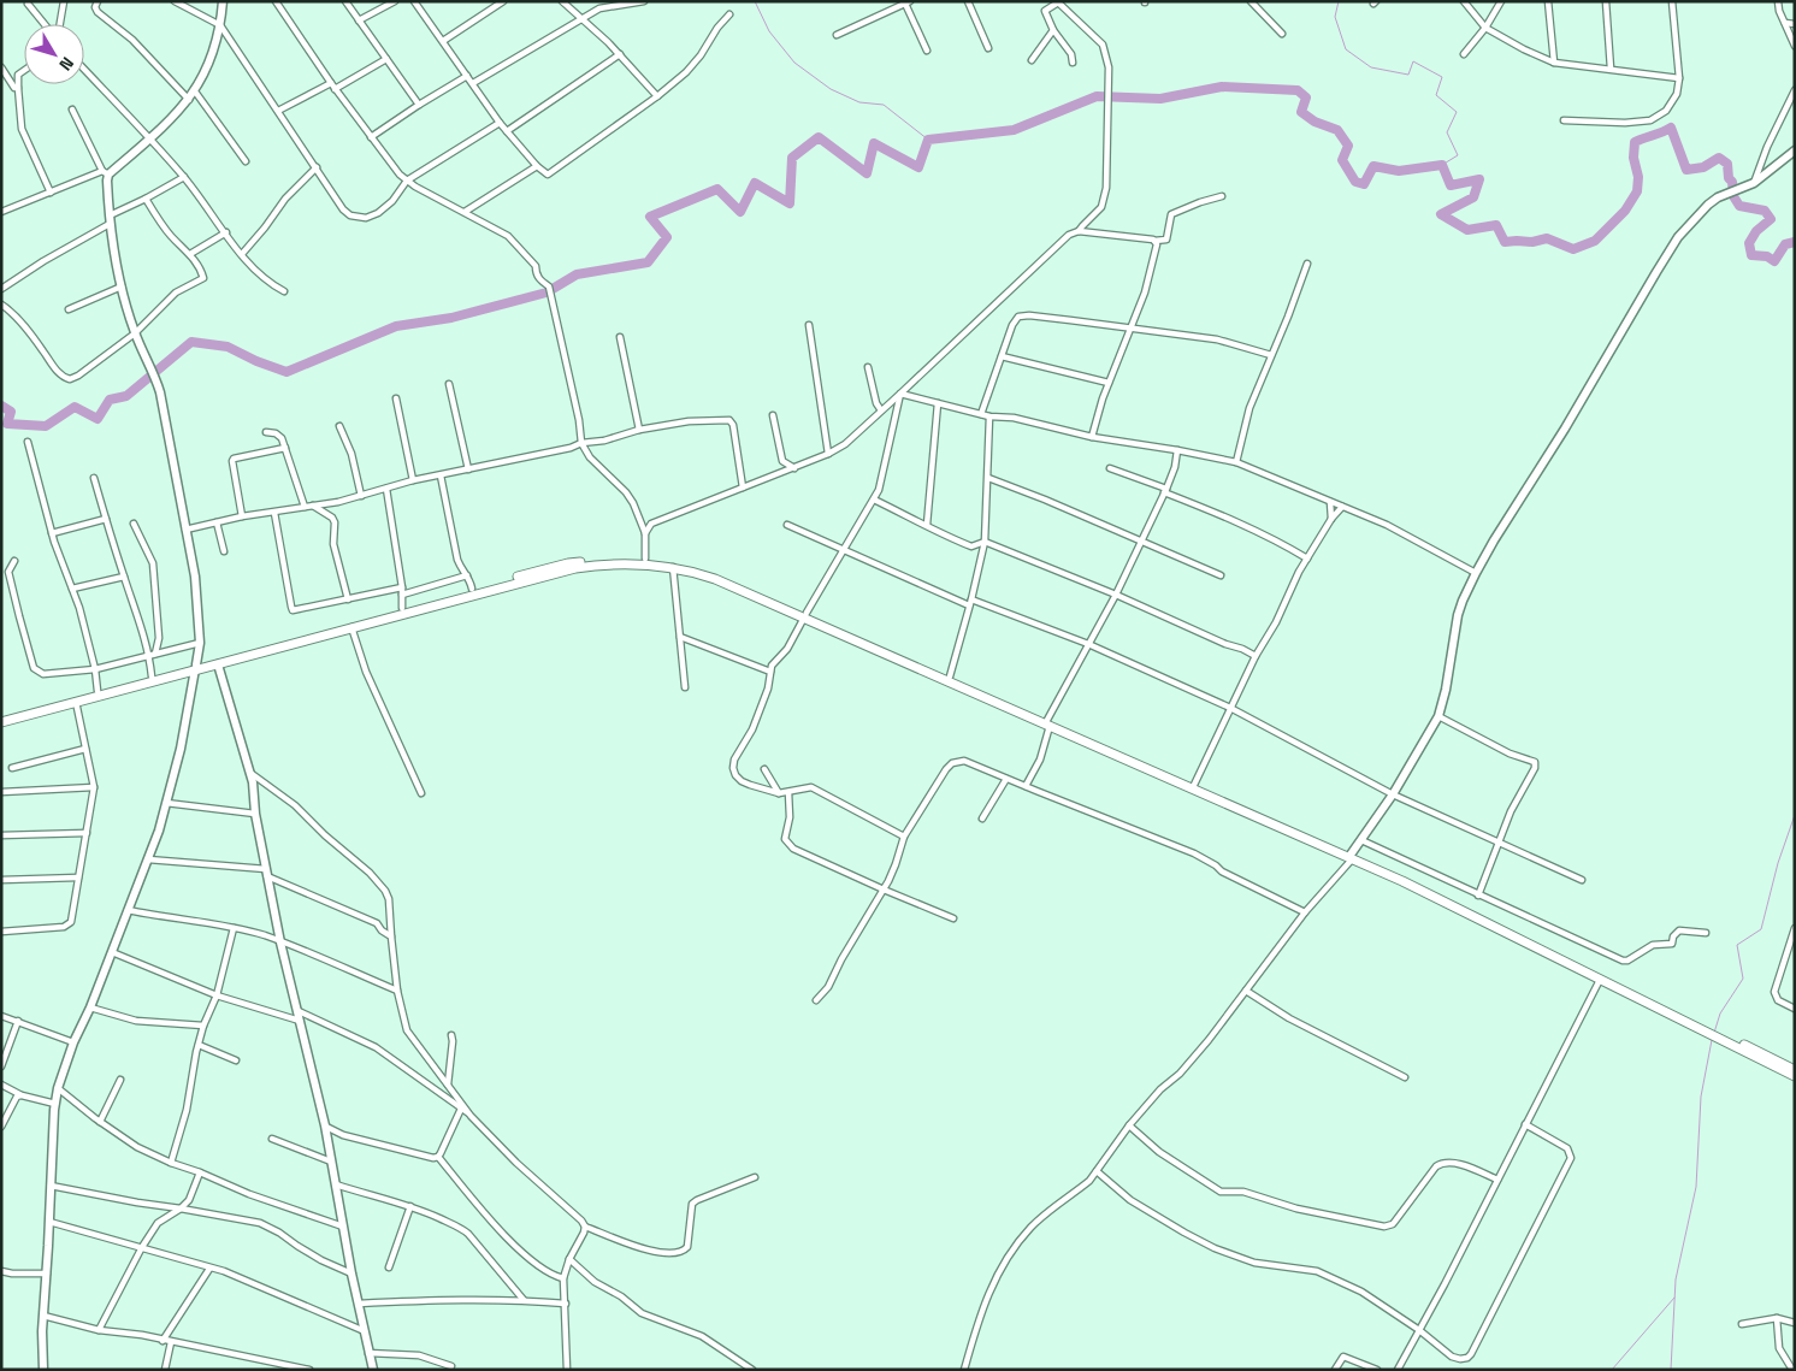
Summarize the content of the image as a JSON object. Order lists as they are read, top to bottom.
{
  "north": "bottom right"
}
